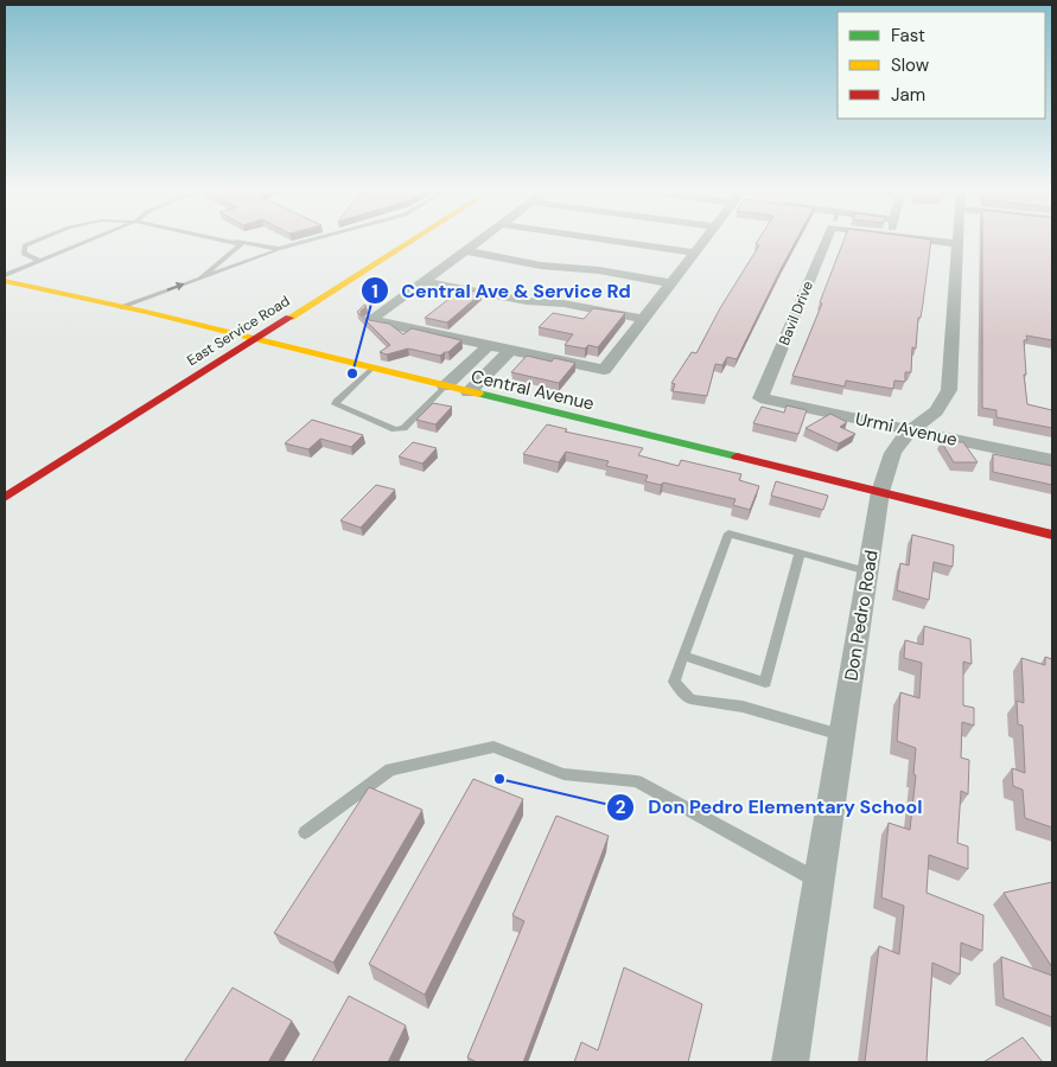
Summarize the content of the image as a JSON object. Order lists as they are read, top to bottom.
{
  "streets": {
    "street": [
      "Bavil Drive",
      "East Service Road",
      "Central Avenue",
      "Urmi Avenue",
      "Don Pedro Road"
    ]
  },
  "crossings": [
    ["Bavil Drive", "Urmi Avenue"],
    ["East Service Road", "Central Avenue"],
    ["Central Avenue", "Don Pedro Road"],
    ["Urmi Avenue", "Don Pedro Road"]
  ],
  "places": ["Central Ave & Service Rd", "Don Pedro Elementary School"],
  "legend": ["Fast", "Slow", "Jam"]
}
